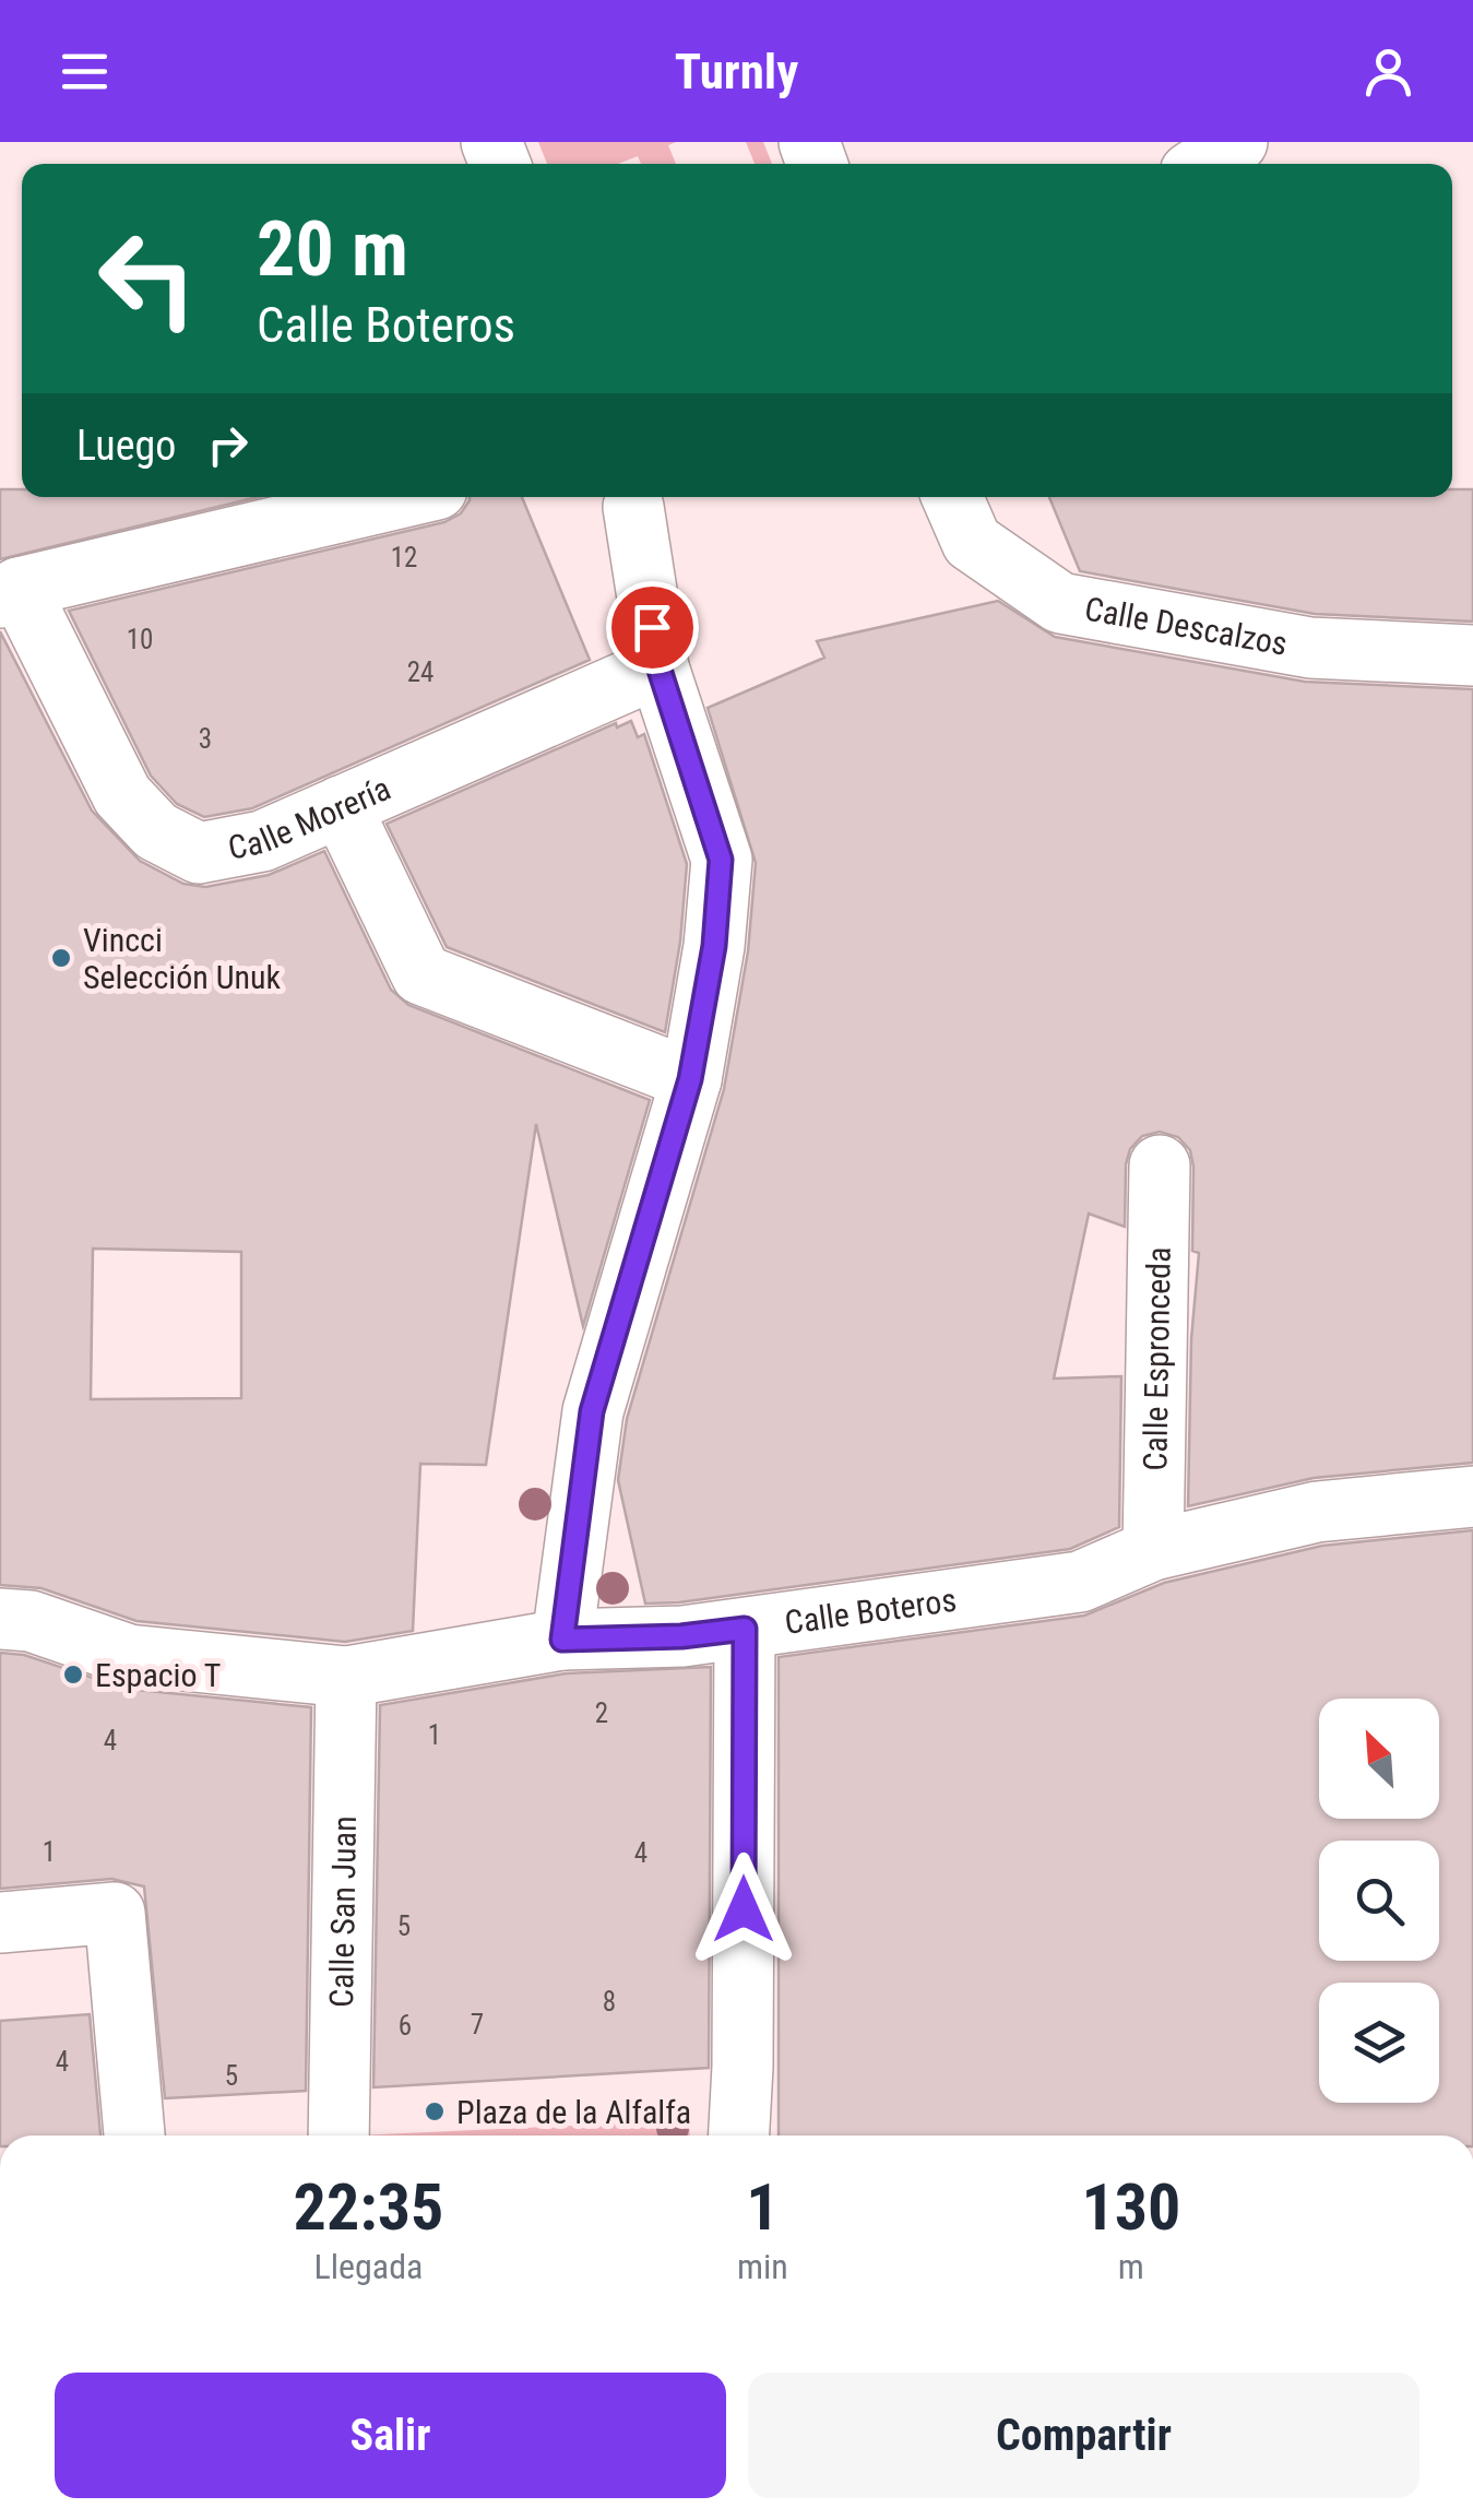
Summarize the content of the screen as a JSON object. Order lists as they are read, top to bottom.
{
  "streets": {
    "street": [
      "Calle Descalzos",
      "Calle Morería",
      "Calle Espronceda",
      "Calle Boteros",
      "Calle San Juan"
    ]
  },
  "crossings": [
    ["Calle Espronceda", "Calle Boteros"],
    ["Calle Boteros", "Calle San Juan"]
  ],
  "places": ["Vincci Selección Unuk", "Espacio T", "Plaza de la Alfalfa"],
  "house_numbers": [
    "12",
    "10",
    "24",
    "3",
    "2",
    "1",
    "4",
    "1",
    "4",
    "5",
    "8",
    "7",
    "6",
    "4",
    "5"
  ],
  "north": "top left",
  "page": {
    "header": "Turnly",
    "turn": ["20 m", "Calle Boteros"],
    "then": "Luego",
    "eta": [
      "22:35",
      "Llegada",
      "1",
      "min",
      "130",
      "m"
    ],
    "buttons": ["Salir", "Compartir"]
  }
}
